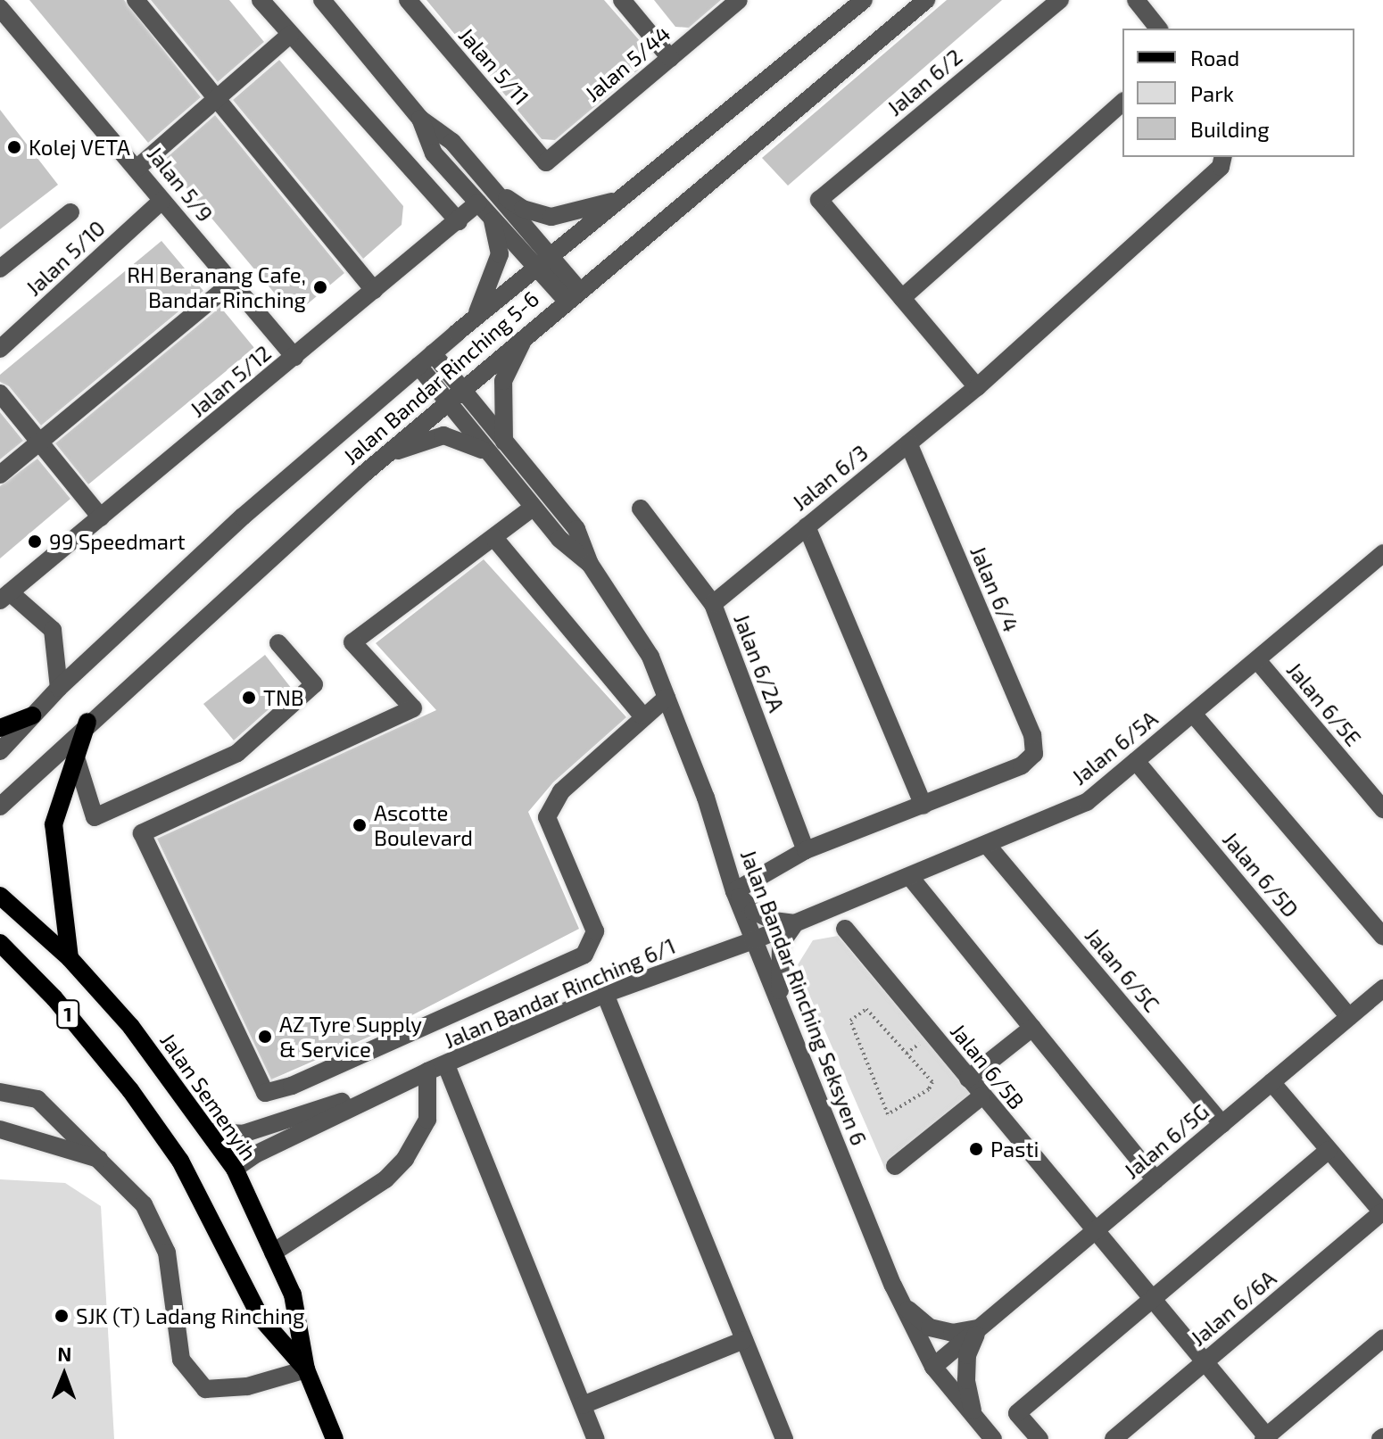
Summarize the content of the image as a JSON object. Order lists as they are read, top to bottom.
{
  "streets": {
    "main road": ["1", "Jalan Semenyih"],
    "street": [
      "Jalan 5/44",
      "Jalan 5/11",
      "Jalan 6/2",
      "Jalan 5/9",
      "Jalan 5/10",
      "Jalan Bandar Rinching 5-6",
      "Jalan 5/12",
      "Jalan 6/3",
      "Jalan 6/4",
      "Jalan 6/2A",
      "Jalan 6/5E",
      "Jalan 6/5A",
      "Jalan 6/5D",
      "Jalan 6/5C",
      "Jalan Bandar Rinching 6/1",
      "Jalan Bandar Rinching Seksyen 6",
      "Jalan 6/5B",
      "Jalan 6/5G",
      "Jalan 6/6A"
    ]
  },
  "crossings": [
    ["Jalan 5/44", "Jalan 5/11"],
    ["Jalan 5/9", "Jalan 5/10"],
    ["Jalan 5/9", "Jalan 5/12"],
    ["Jalan Bandar Rinching 5-6", "Jalan Bandar Rinching Seksyen 6"],
    ["Jalan 6/3", "Jalan 6/4"],
    ["Jalan 6/3", "Jalan 6/2A"],
    ["Jalan 6/5E", "Jalan 6/5A"],
    ["Jalan 6/5A", "Jalan 6/5D"],
    ["Jalan 6/5A", "Jalan 6/5C"],
    ["Jalan 6/5A", "Jalan Bandar Rinching 6/1"],
    ["Jalan 6/5A", "Jalan Bandar Rinching Seksyen 6"],
    ["Jalan 6/5D", "Jalan 6/5G"],
    ["Jalan 6/5C", "Jalan 6/5G"],
    ["Jalan Bandar Rinching 6/1", "Jalan Bandar Rinching Seksyen 6"],
    ["Jalan Bandar Rinching 6/1", "Jalan Semenyih"],
    ["Jalan Bandar Rinching Seksyen 6", "Jalan 6/5G"],
    ["Jalan 6/5B", "Jalan 6/5G"],
    ["Jalan 6/5B", "Jalan 6/6A"]
  ],
  "places": [
    "Kolej VETA",
    "RH Beranang Cafe, Bandar Rinching",
    "99 Speedmart",
    "TNB",
    "Ascotte Boulevard",
    "AZ Tyre Supply & Service",
    "Pasti",
    "SJK (T) Ladang Rinching"
  ],
  "legend": ["Road", "Park", "Building"],
  "north": "top"
}
